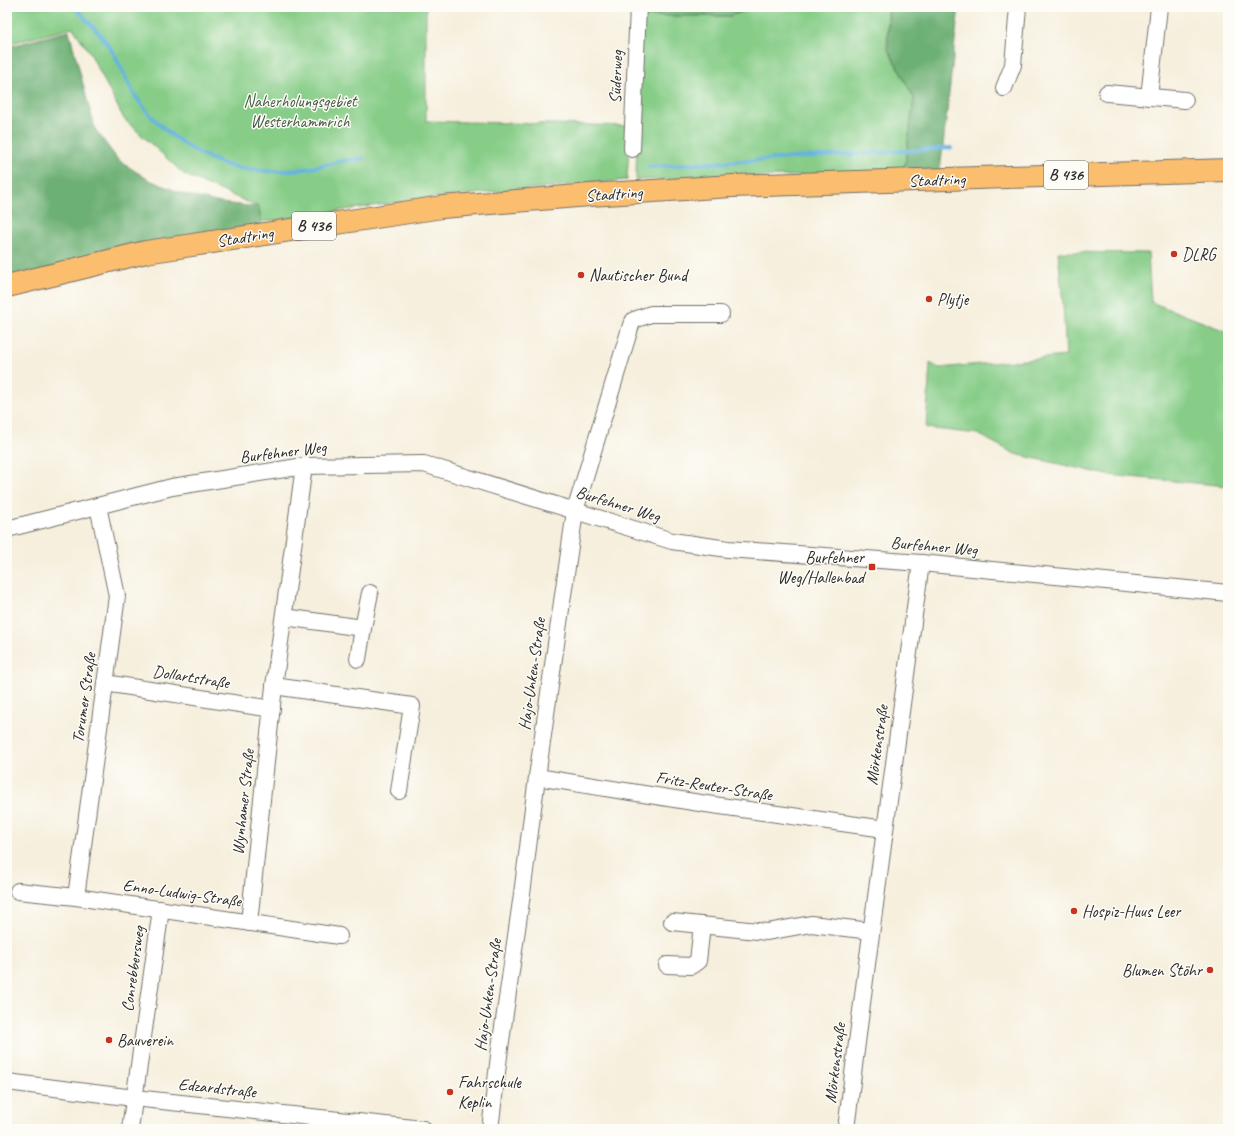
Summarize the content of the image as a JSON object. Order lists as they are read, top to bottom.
{
  "streets": {
    "highway": ["B 436", "Stadtring"],
    "street": [
      "Süderweg",
      "Burfehner Weg",
      "Hajo-Unken-Straße",
      "Dollartstraße",
      "Torumer Straße",
      "Mörkenstraße",
      "Fritz-Reuter-Straße",
      "Wynhamer Straße",
      "Enno-Ludwig-Straße",
      "Conrebbersweg",
      "Edzardstraße"
    ]
  },
  "crossings": [
    ["Burfehner Weg", "Hajo-Unken-Straße"],
    ["Burfehner Weg", "Torumer Straße"],
    ["Burfehner Weg", "Mörkenstraße"],
    ["Burfehner Weg", "Wynhamer Straße"],
    ["Hajo-Unken-Straße", "Fritz-Reuter-Straße"],
    ["Dollartstraße", "Torumer Straße"],
    ["Dollartstraße", "Wynhamer Straße"],
    ["Torumer Straße", "Enno-Ludwig-Straße"],
    ["Mörkenstraße", "Fritz-Reuter-Straße"],
    ["Wynhamer Straße", "Enno-Ludwig-Straße"],
    ["Enno-Ludwig-Straße", "Conrebbersweg"],
    ["Conrebbersweg", "Edzardstraße"]
  ],
  "parks": ["Naherholungsgebiet Westerhammrich"],
  "places": {
    "other": [
      "DLRG",
      "Nautischer Bund",
      "Plytje",
      "Hospiz-Huus Leer",
      "Blumen Stöhr",
      "Bauverein",
      "Fahrschule Keplin"
    ],
    "transit": ["Burfehner Weg/Hallenbad"]
  }
}
